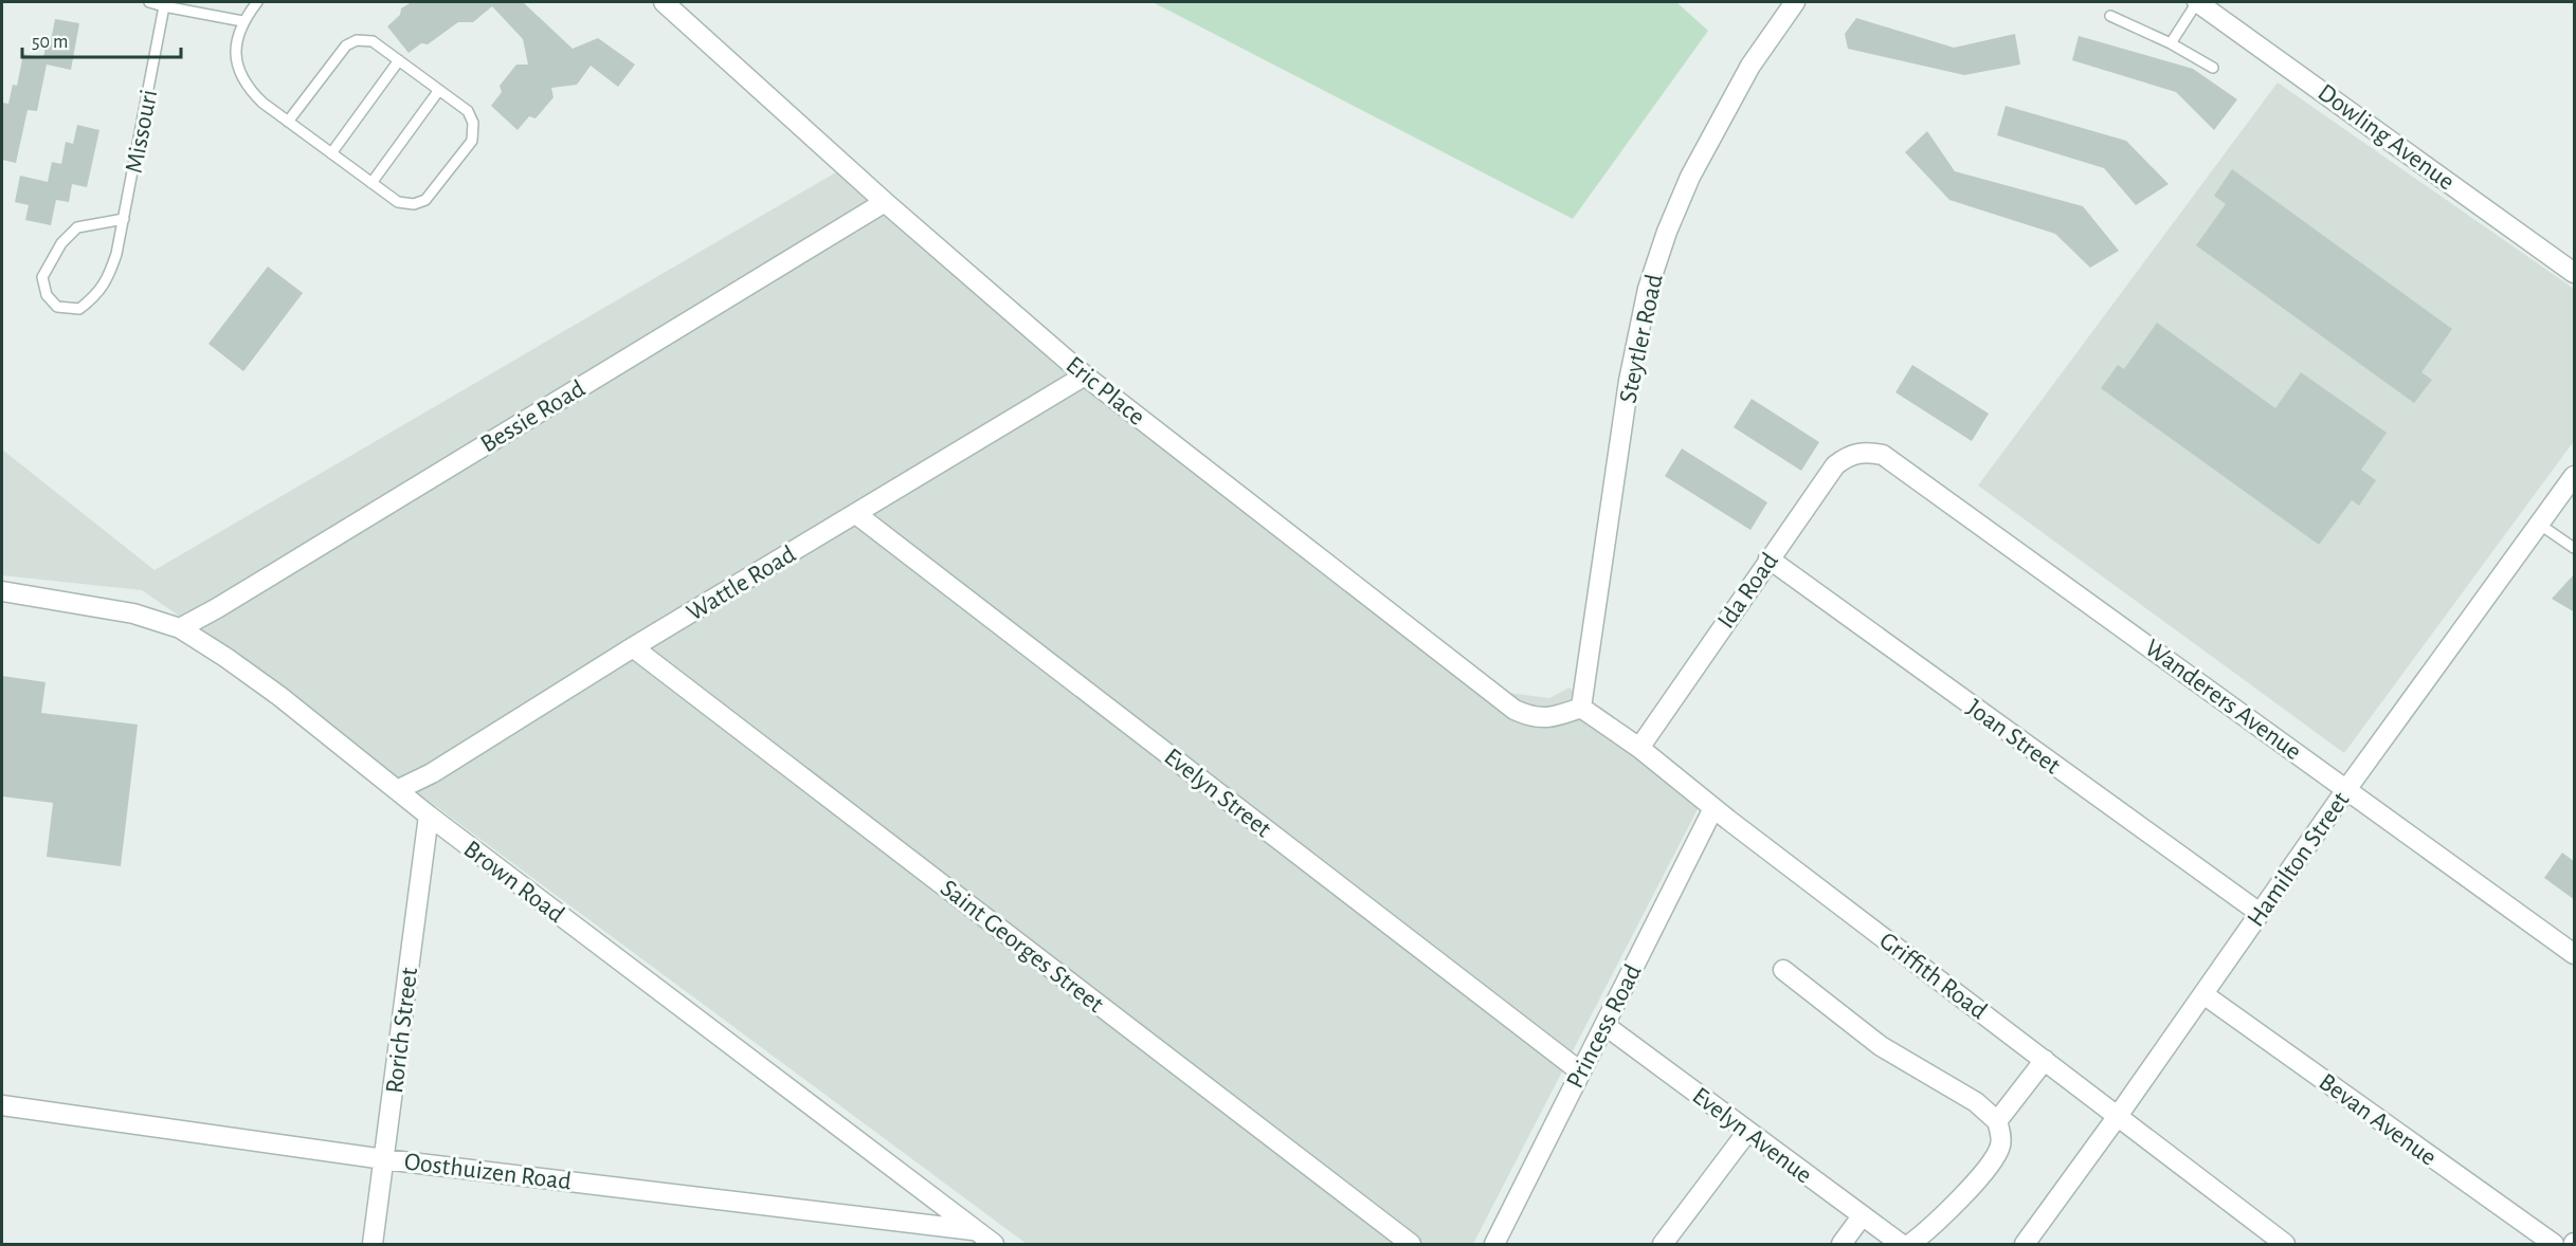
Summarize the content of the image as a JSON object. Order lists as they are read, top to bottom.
{
  "streets": {
    "street": [
      "Dowling Avenue",
      "Steytler Road",
      "Eric Place",
      "Bessie Road",
      "Wattle Road",
      "Ida Road",
      "Wanderers Avenue",
      "Joan Street",
      "Evelyn Street",
      "Hamilton Street",
      "Brown Road",
      "Saint Georges Street",
      "Griffith Road",
      "Princess Road",
      "Rorich Street",
      "Bevan Avenue",
      "Evelyn Avenue",
      "Oosthuizen Road"
    ],
    "lane": ["Missouri"]
  },
  "crossings": [
    ["Steytler Road", "Eric Place"],
    ["Steytler Road", "Griffith Road"],
    ["Eric Place", "Bessie Road"],
    ["Eric Place", "Wattle Road"],
    ["Eric Place", "Griffith Road"],
    ["Bessie Road", "Brown Road"],
    ["Wattle Road", "Evelyn Street"],
    ["Wattle Road", "Brown Road"],
    ["Wattle Road", "Saint Georges Street"],
    ["Ida Road", "Wanderers Avenue"],
    ["Ida Road", "Joan Street"],
    ["Ida Road", "Griffith Road"],
    ["Wanderers Avenue", "Hamilton Street"],
    ["Joan Street", "Hamilton Street"],
    ["Evelyn Street", "Princess Road"],
    ["Hamilton Street", "Griffith Road"],
    ["Hamilton Street", "Bevan Avenue"],
    ["Brown Road", "Rorich Street"],
    ["Brown Road", "Oosthuizen Road"],
    ["Griffith Road", "Princess Road"],
    ["Princess Road", "Evelyn Avenue"],
    ["Rorich Street", "Oosthuizen Road"]
  ],
  "scale_bar": "50 m"
}
